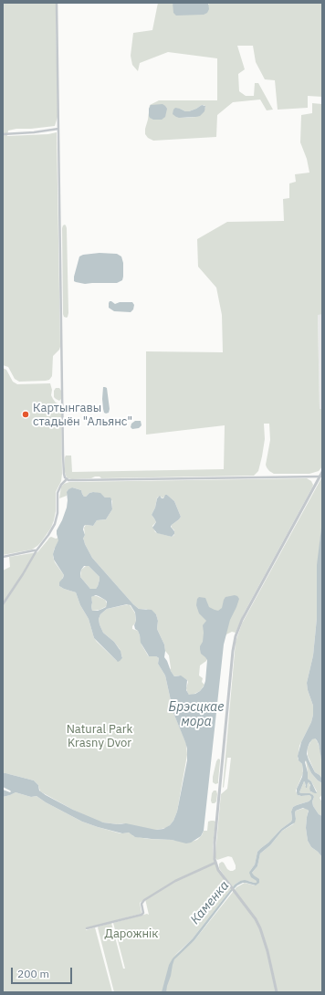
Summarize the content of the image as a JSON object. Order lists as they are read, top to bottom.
{
  "water": ["Брэсцкае мора", "Каменка"],
  "parks": ["Natural Park Krasny Dvor", "Дарожнік"],
  "places": ["Картынгавы стадыён \"Альянс\""],
  "scale_bar": "200 m"
}
